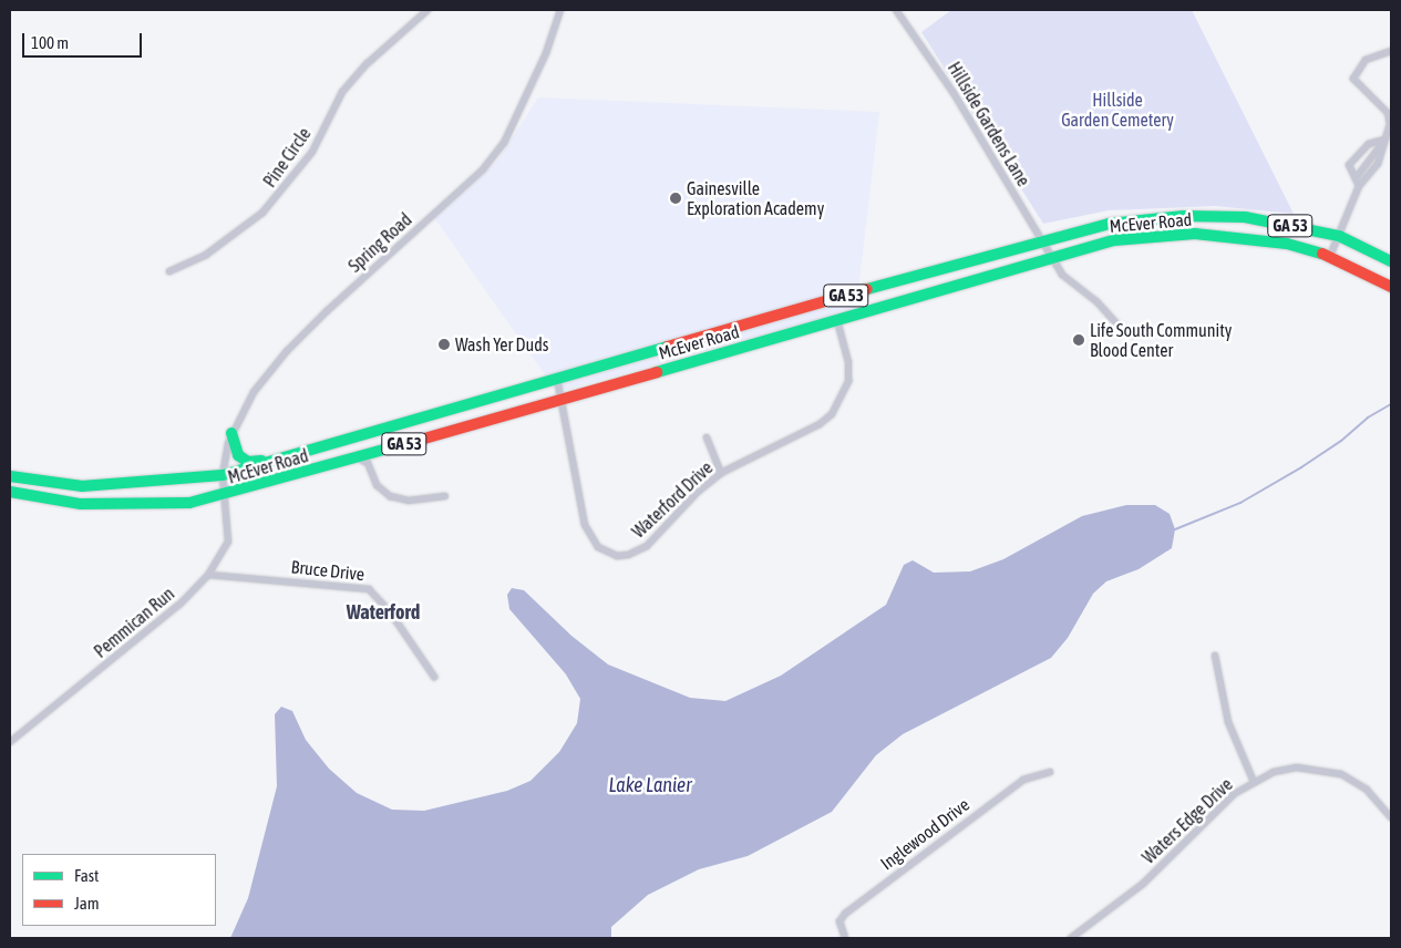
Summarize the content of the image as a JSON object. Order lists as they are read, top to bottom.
{
  "streets": {
    "main road": ["McEver Road", "GA 53"],
    "street": [
      "Hillside Gardens Lane",
      "Pine Circle",
      "Spring Road",
      "Waterford Drive",
      "Bruce Drive",
      "Pemmican Run",
      "Waters Edge Drive",
      "Inglewood Drive"
    ]
  },
  "crossings": [
    ["Hillside Gardens Lane", "McEver Road"],
    ["McEver Road", "Spring Road"],
    ["McEver Road", "Waterford Drive"],
    ["McEver Road", "Pemmican Run"],
    ["Spring Road", "Pemmican Run"],
    ["Bruce Drive", "Pemmican Run"]
  ],
  "districts": ["Waterford"],
  "water": ["Lake Lanier"],
  "parks": ["Hillside Garden Cemetery"],
  "places": ["Gainesville Exploration Academy", "Life South Community Blood Center", "Wash Yer Duds"],
  "legend": ["Fast", "Jam"],
  "scale_bar": "100 m"
}
